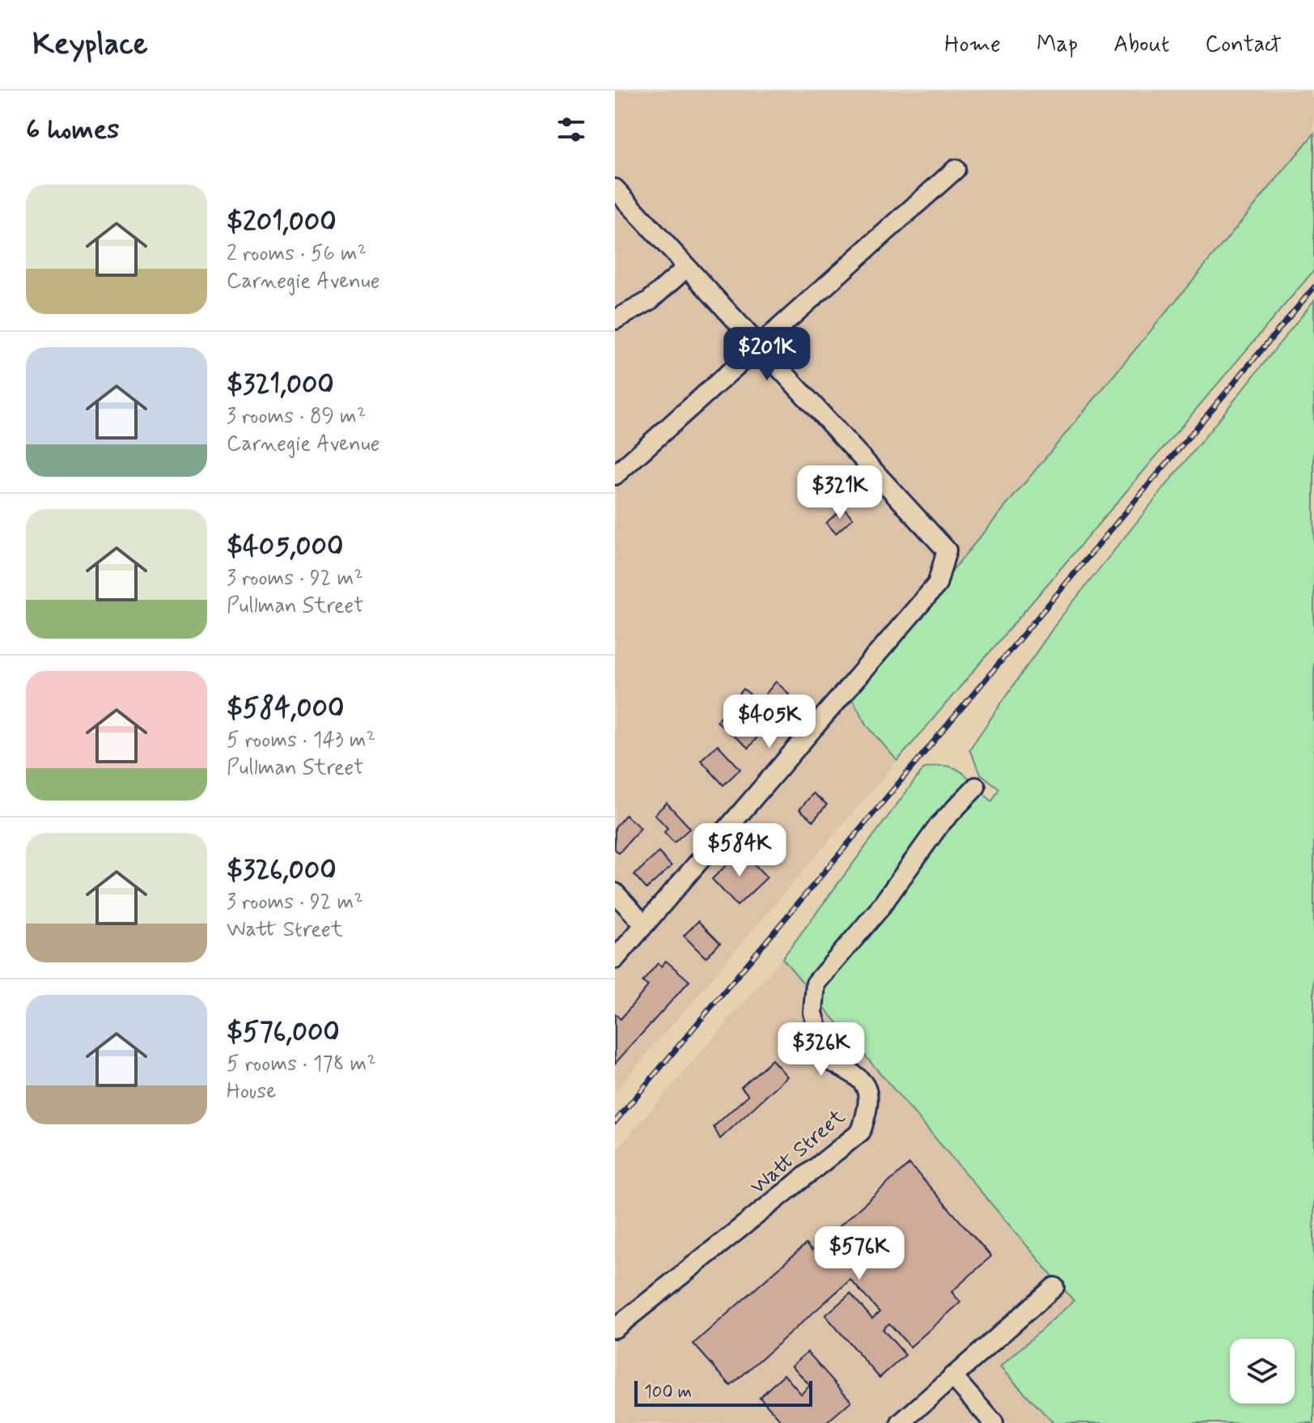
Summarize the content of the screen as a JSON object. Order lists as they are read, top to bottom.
{
  "streets": {
    "street": ["Watt Street"]
  },
  "scale_bar": "100 m",
  "page": {
    "header": "Keyplace",
    "nav": [
      "Home",
      "Map",
      "About",
      "Contact"
    ],
    "heading": "6 homes",
    "list": [
      {
        "name": "$201,000",
        "note": "2 rooms · 56 m² · Carnegie Avenue"
      },
      {
        "name": "$321,000",
        "note": "3 rooms · 89 m² · Carnegie Avenue"
      },
      {
        "name": "$405,000",
        "note": "3 rooms · 92 m² · Pullman Street"
      },
      {
        "name": "$584,000",
        "note": "5 rooms · 143 m² · Pullman Street"
      },
      {
        "name": "$326,000",
        "note": "3 rooms · 92 m² · Watt Street"
      },
      {
        "name": "$576,000",
        "note": "5 rooms · 178 m² · House"
      }
    ],
    "price": [
      "$201K",
      "$321K",
      "$405K",
      "$584K",
      "$326K",
      "$576K"
    ],
    "scale": "100 m"
  }
}
